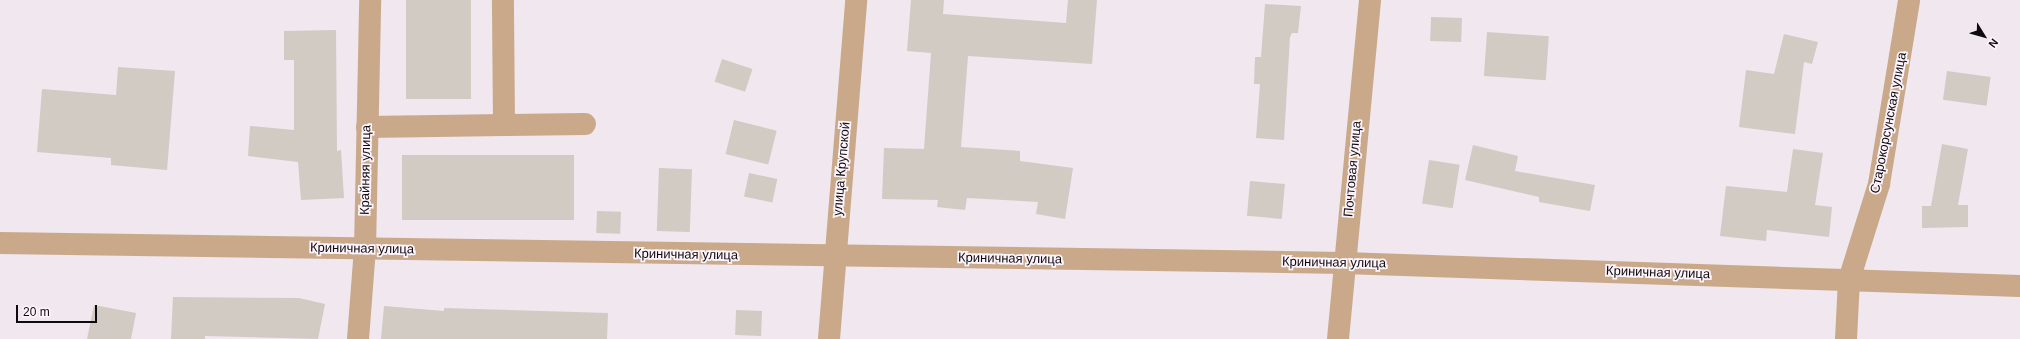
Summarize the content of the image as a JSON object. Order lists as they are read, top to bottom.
{
  "streets": {
    "street": [
      "Старокорсунская улица",
      "улица Крупской",
      "Почтовая улица",
      "Крайняя улица",
      "Криничная улица"
    ]
  },
  "crossings": [
    ["Старокорсунская улица", "Криничная улица"],
    ["улица Крупской", "Криничная улица"],
    ["Почтовая улица", "Криничная улица"],
    ["Крайняя улица", "Криничная улица"]
  ],
  "scale_bar": "20 m",
  "north": "bottom right"
}
